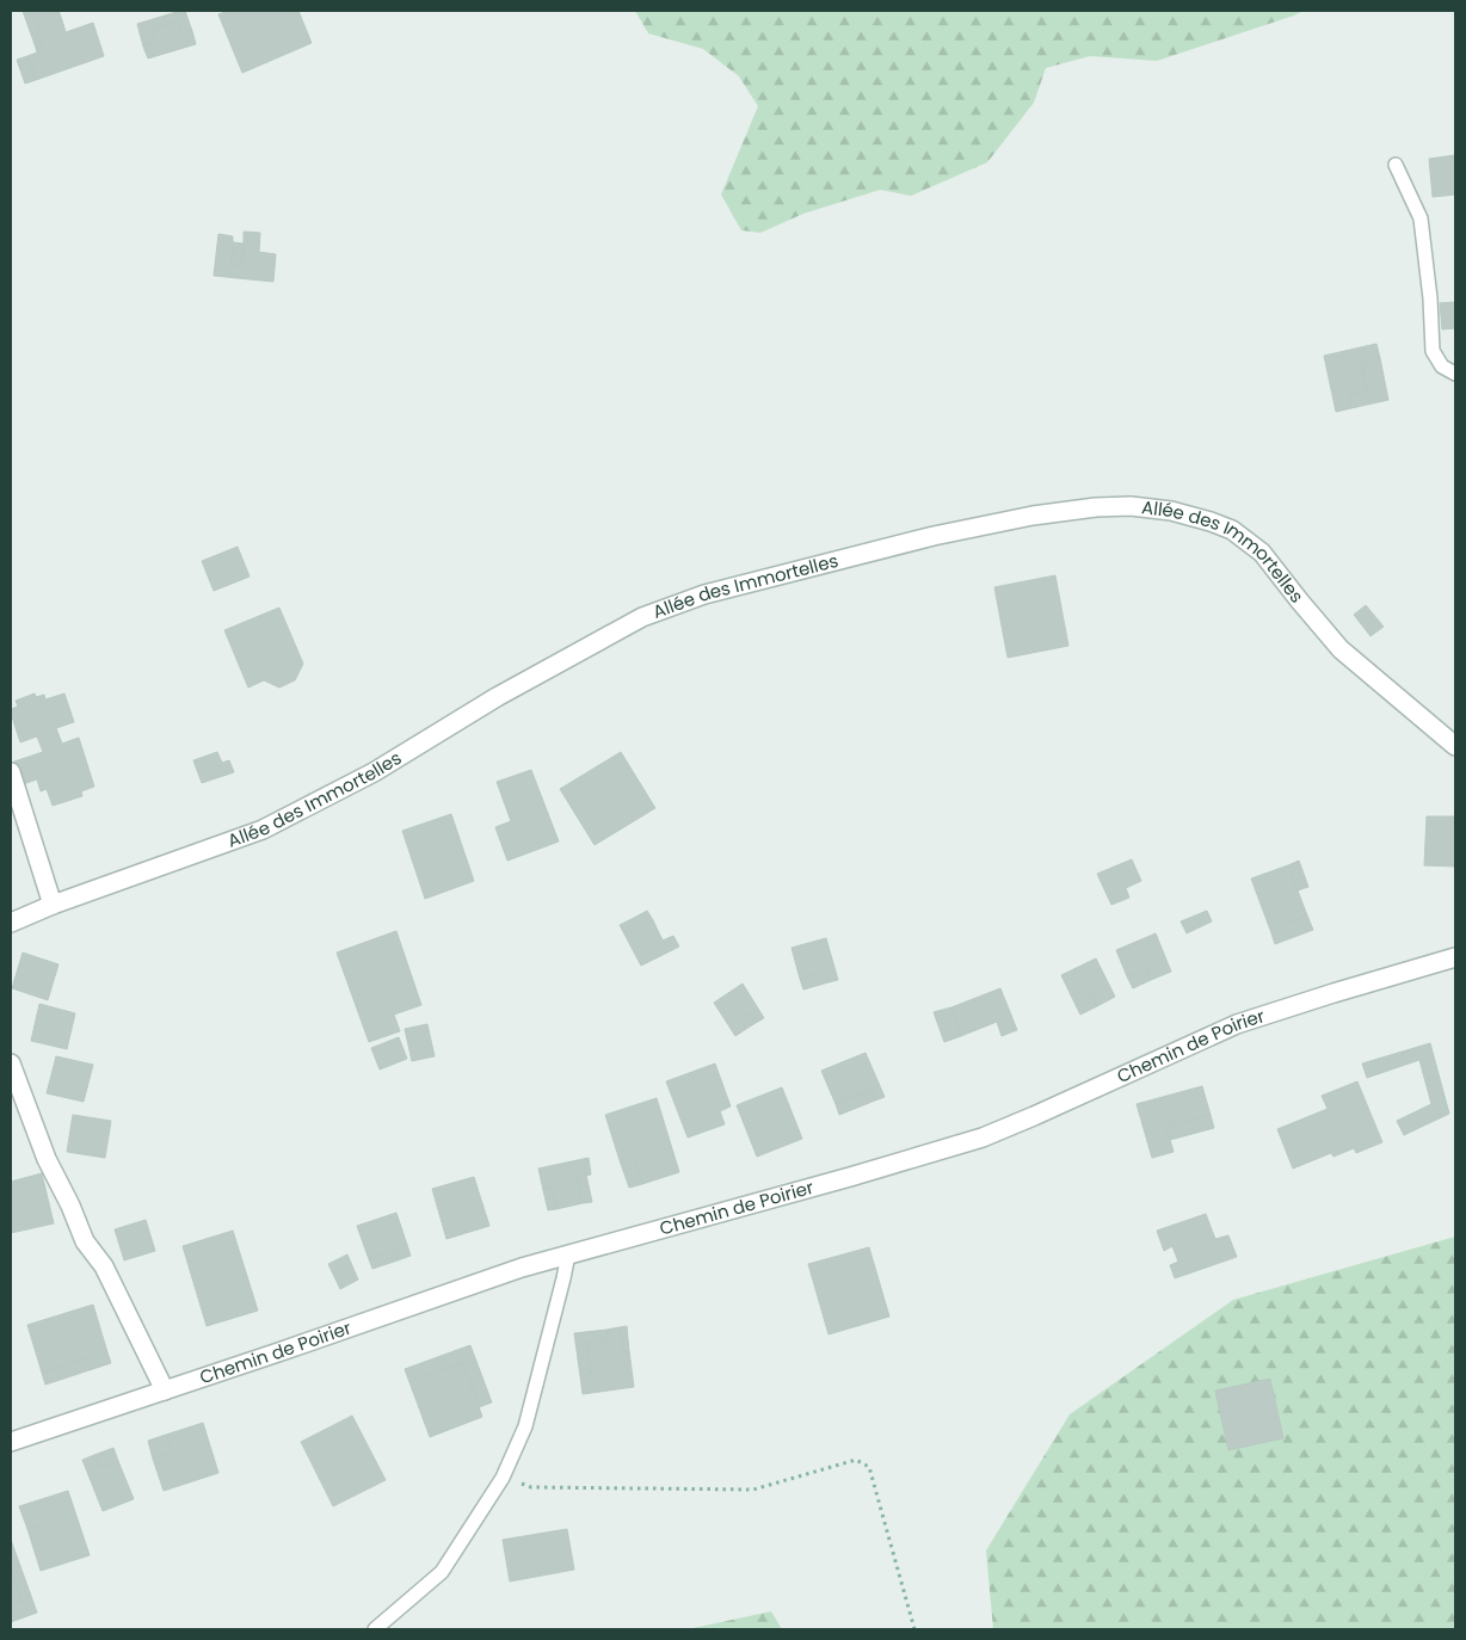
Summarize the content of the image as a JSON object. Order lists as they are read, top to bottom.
{
  "streets": {
    "street": ["Allée des Immortelles", "Chemin de Poirier"]
  }
}
